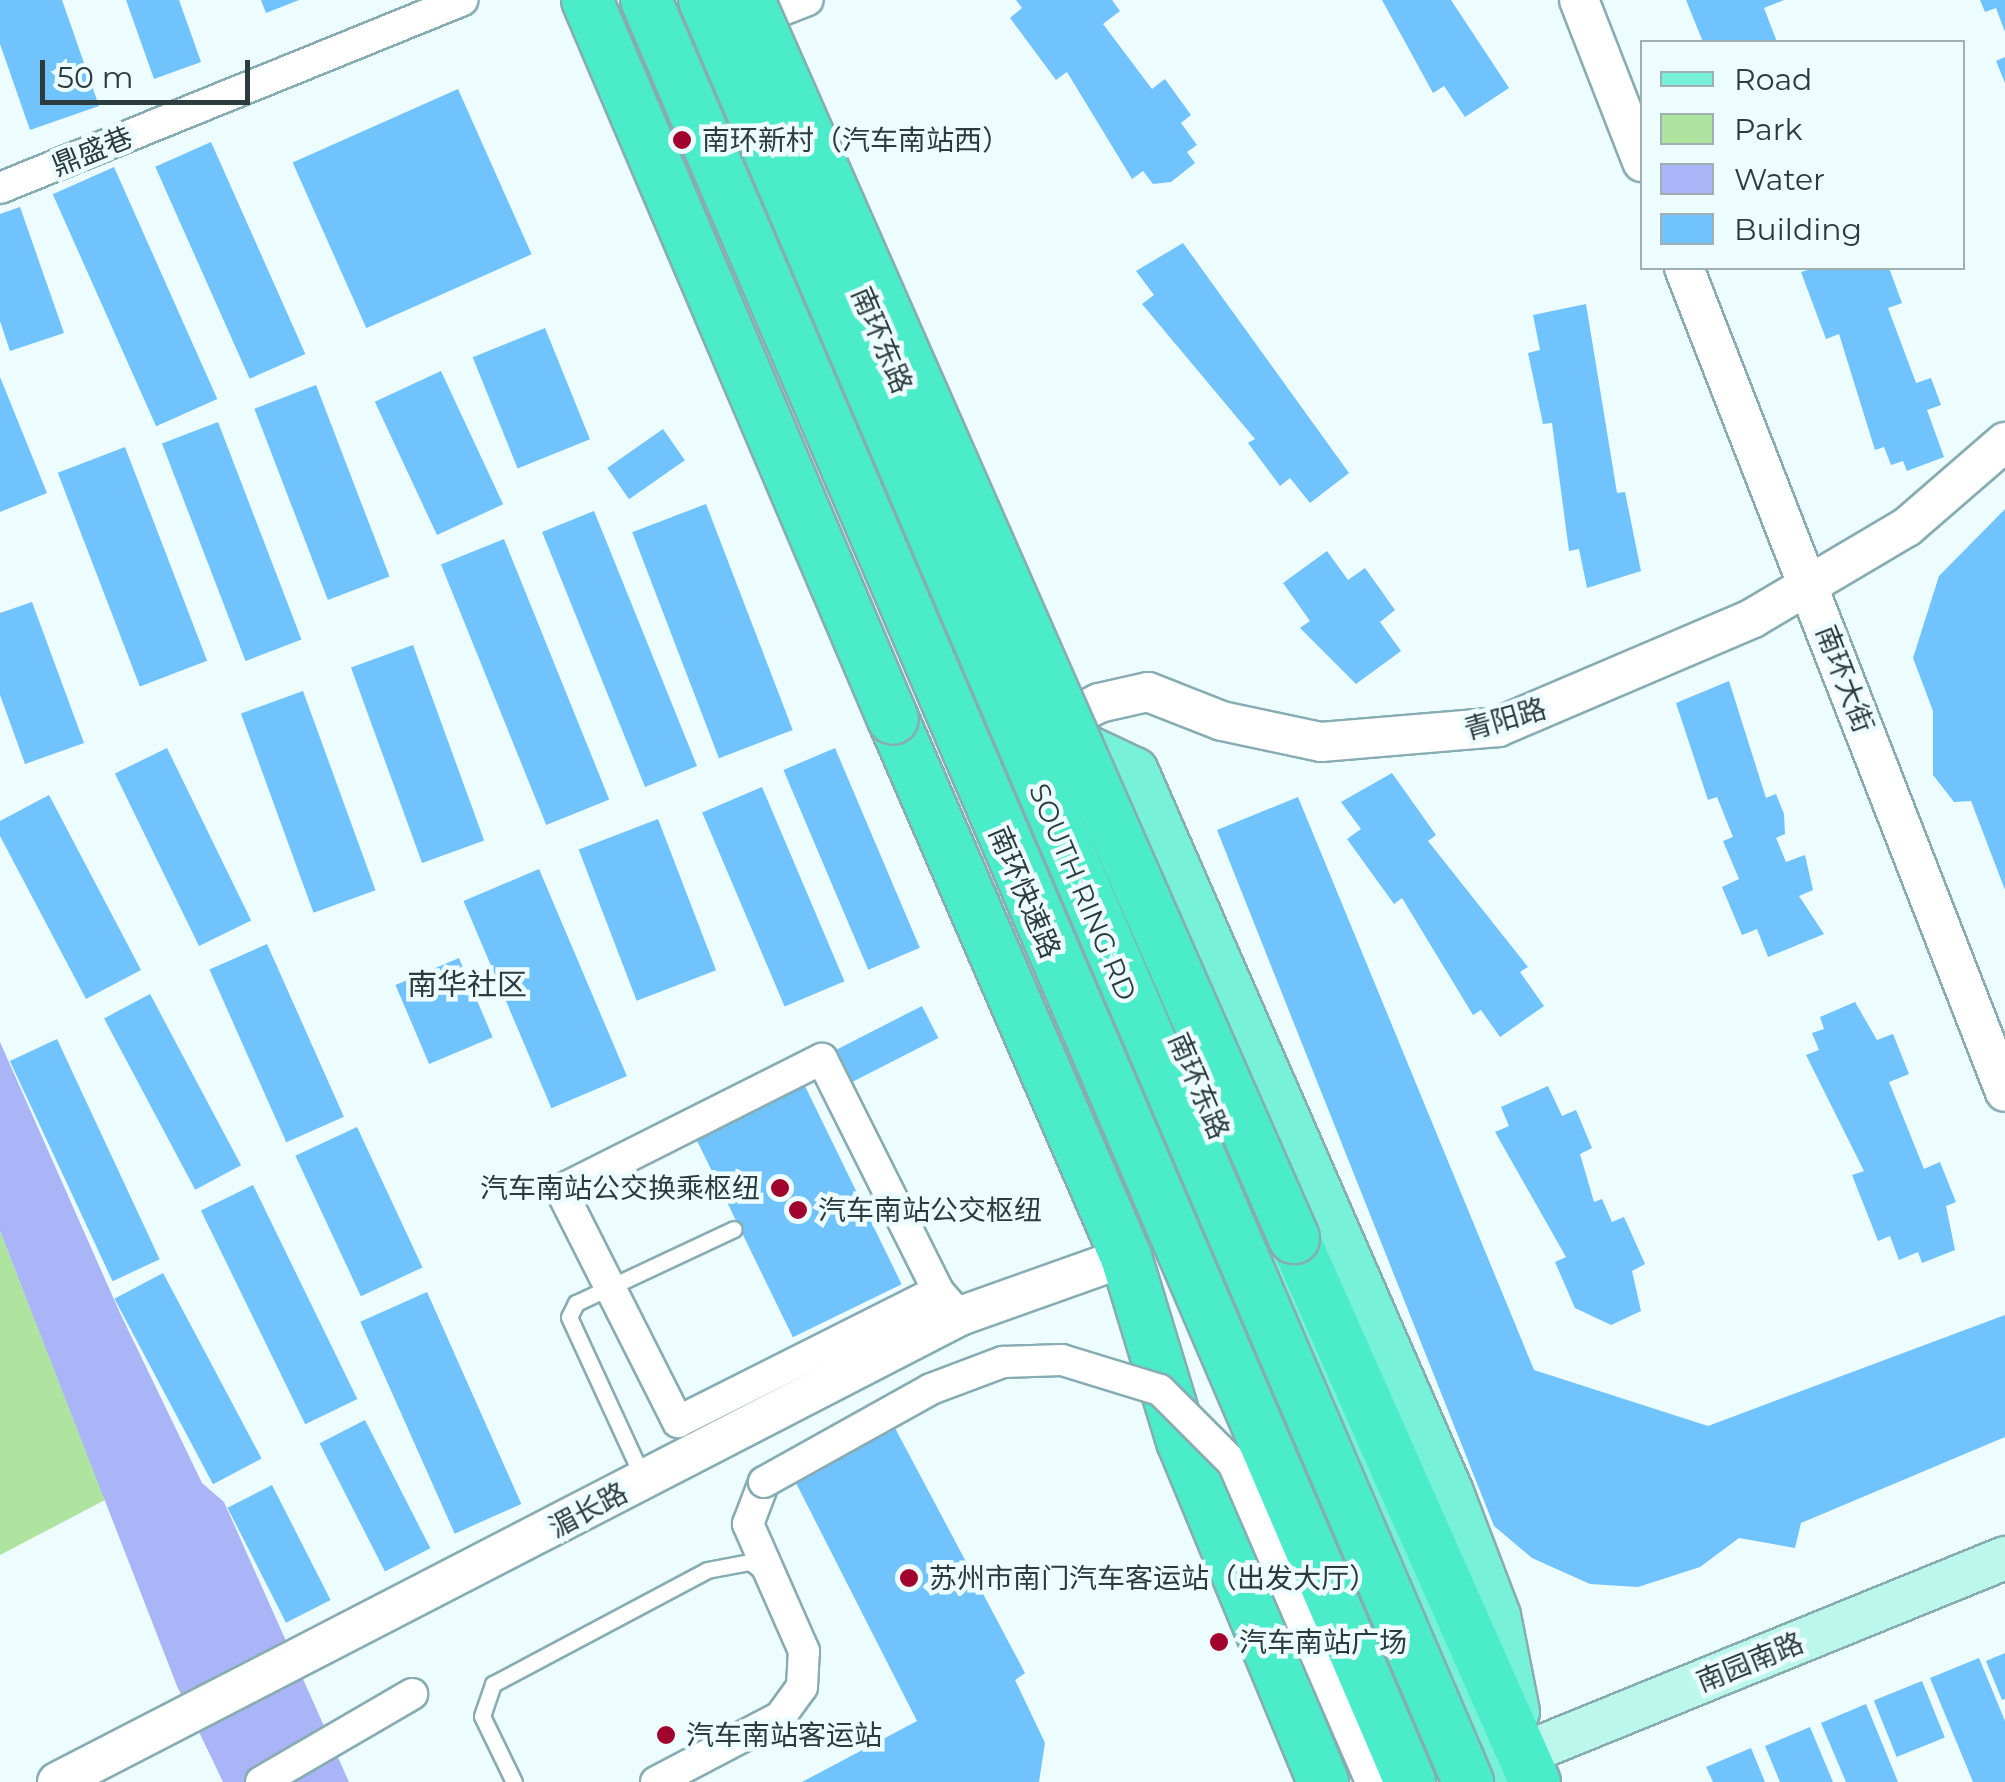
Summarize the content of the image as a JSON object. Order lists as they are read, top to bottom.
{
  "streets": {
    "highway": ["南环快速路", "SOUTH RING RD"],
    "main road": ["南环东路", "南园南路"],
    "street": [
      "鼎盛巷",
      "南环大街",
      "青阳路",
      "湄长路"
    ]
  },
  "crossings": [
    ["南环东路", "青阳路"],
    ["南环东路", "SOUTH RING RD"],
    ["南环东路", "南园南路"],
    ["南环大街", "青阳路"],
    ["SOUTH RING RD", "南园南路"]
  ],
  "districts": ["南华社区"],
  "places": [
    "南环新村（汽车南站西）",
    "汽车南站公交换乘枢纽",
    "汽车南站公交枢纽",
    "苏州市南门汽车客运站（出发大厅）",
    "汽车南站广场",
    "汽车南站客运站"
  ],
  "legend": [
    "Road",
    "Park",
    "Water",
    "Building"
  ],
  "scale_bar": "50 m"
}
